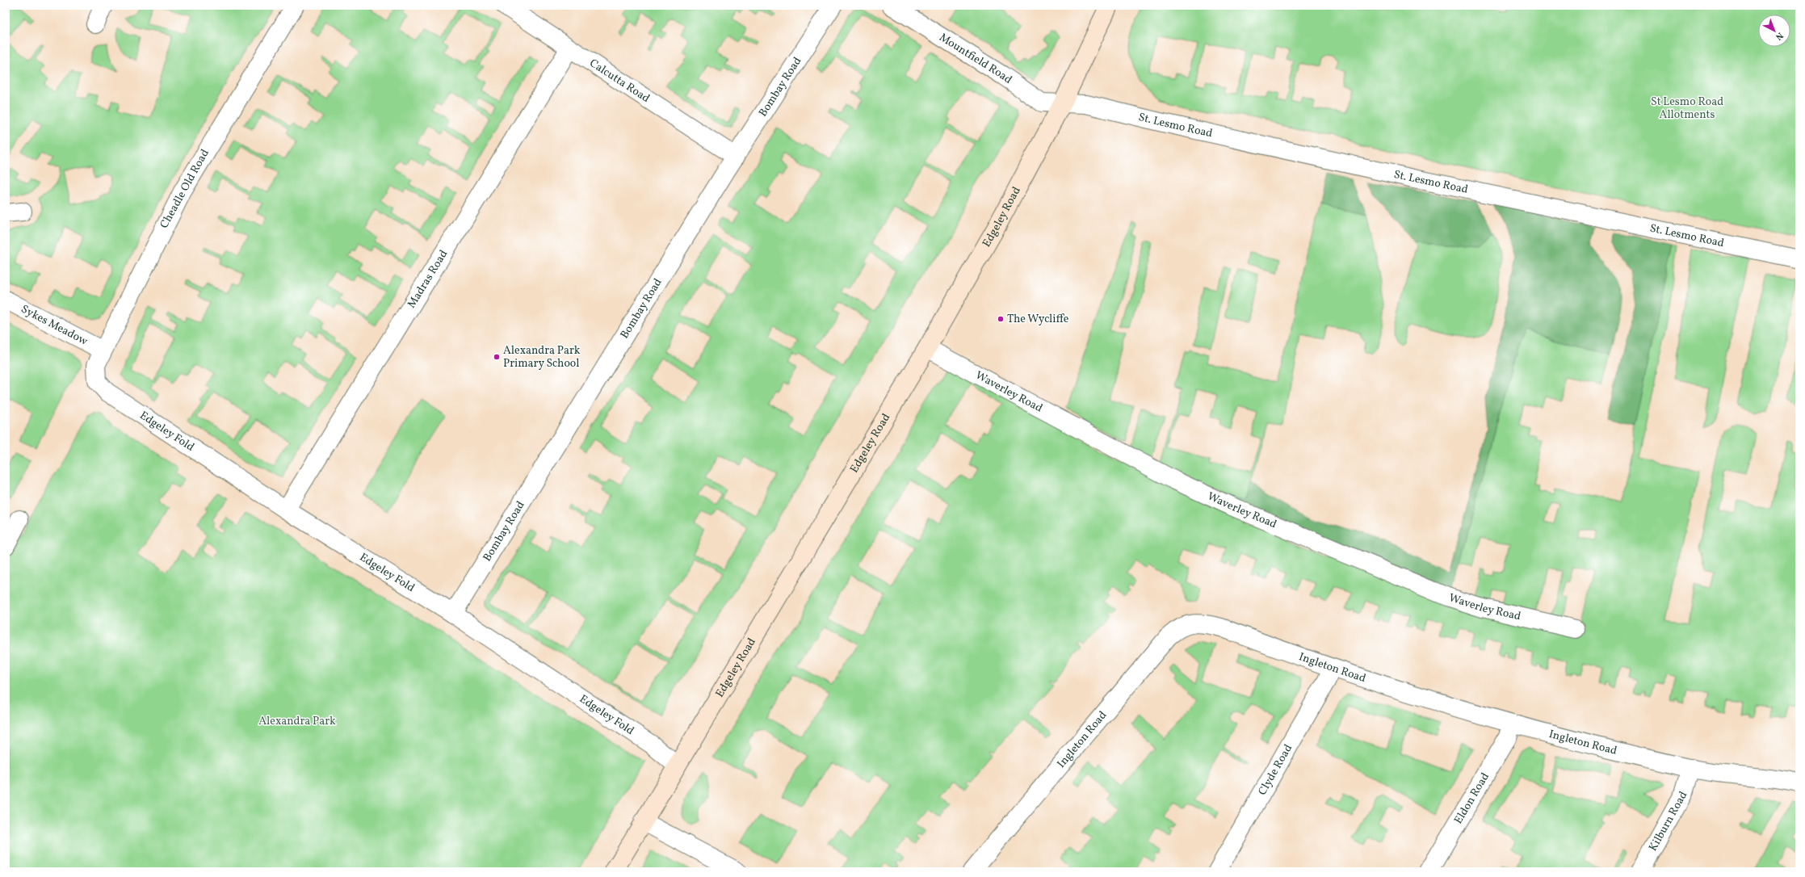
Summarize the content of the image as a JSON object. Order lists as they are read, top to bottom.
{
  "streets": {
    "main road": ["Edgeley Road"],
    "street": [
      "Mountfield Road",
      "Calcutta Road",
      "Bombay Road",
      "St. Lesmo Road",
      "Cheadle Old Road",
      "Madras Road",
      "Sykes Meadow",
      "Waverley Road",
      "Edgeley Fold",
      "Ingleton Road",
      "Clyde Road",
      "Eldon Road",
      "Kilburn Road"
    ]
  },
  "crossings": [
    ["Mountfield Road", "St. Lesmo Road"],
    ["Mountfield Road", "Edgeley Road"],
    ["Calcutta Road", "Bombay Road"],
    ["Calcutta Road", "Madras Road"],
    ["Bombay Road", "Edgeley Fold"],
    ["St. Lesmo Road", "Edgeley Road"],
    ["Cheadle Old Road", "Sykes Meadow"],
    ["Cheadle Old Road", "Edgeley Fold"],
    ["Edgeley Road", "Waverley Road"],
    ["Edgeley Road", "Edgeley Fold"],
    ["Madras Road", "Edgeley Fold"],
    ["Ingleton Road", "Clyde Road"],
    ["Ingleton Road", "Eldon Road"],
    ["Ingleton Road", "Kilburn Road"]
  ],
  "parks": ["St Lesmo Road Allotments", "Alexandra Park"],
  "places": ["The Wycliffe", "Alexandra Park Primary School"],
  "north": "bottom right"
}
